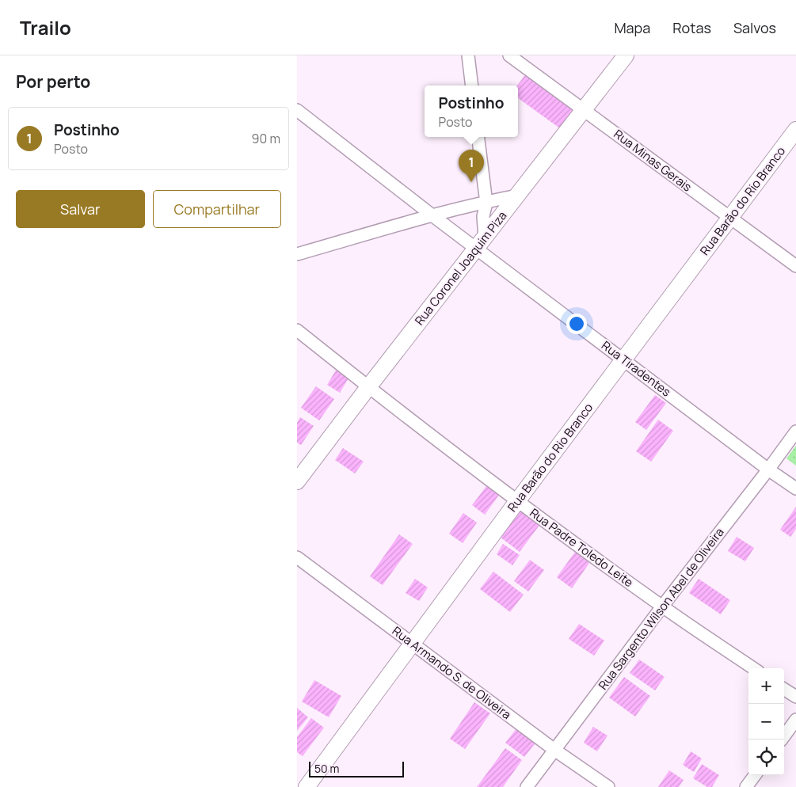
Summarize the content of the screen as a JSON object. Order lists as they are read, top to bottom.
{
  "streets": {
    "main road": ["Rua Barão do Rio Branco", "Rua Coronel Joaquim Piza"],
    "street": [
      "Rua Minas Gerais",
      "Rua Tiradentes",
      "Rua Padre Toledo Leite",
      "Rua Sargento Wilson Abel de Oliveira",
      "Rua Armando S. de Oliveira"
    ]
  },
  "crossings": [
    ["Rua Minas Gerais", "Rua Barão do Rio Branco"],
    ["Rua Minas Gerais", "Rua Coronel Joaquim Piza"],
    ["Rua Barão do Rio Branco", "Rua Tiradentes"],
    ["Rua Barão do Rio Branco", "Rua Padre Toledo Leite"],
    ["Rua Barão do Rio Branco", "Rua Armando S. de Oliveira"],
    ["Rua Coronel Joaquim Piza", "Rua Tiradentes"],
    ["Rua Coronel Joaquim Piza", "Rua Padre Toledo Leite"],
    ["Rua Tiradentes", "Rua Sargento Wilson Abel de Oliveira"],
    ["Rua Padre Toledo Leite", "Rua Sargento Wilson Abel de Oliveira"],
    ["Rua Sargento Wilson Abel de Oliveira", "Rua Armando S. de Oliveira"]
  ],
  "scale_bar": "50 m",
  "page": {
    "header": "Trailo",
    "nav": ["Mapa", "Rotas", "Salvos"],
    "heading": "Por perto",
    "popup": ["Postinho", "Posto"],
    "list": [
      {
        "mark": "1",
        "name": "Postinho",
        "note": "Posto",
        "value": "90 m"
      }
    ],
    "pins": "1",
    "buttons": ["Salvar", "Compartilhar"],
    "map_buttons": ["+", "−"],
    "scale": "50 m"
  }
}
